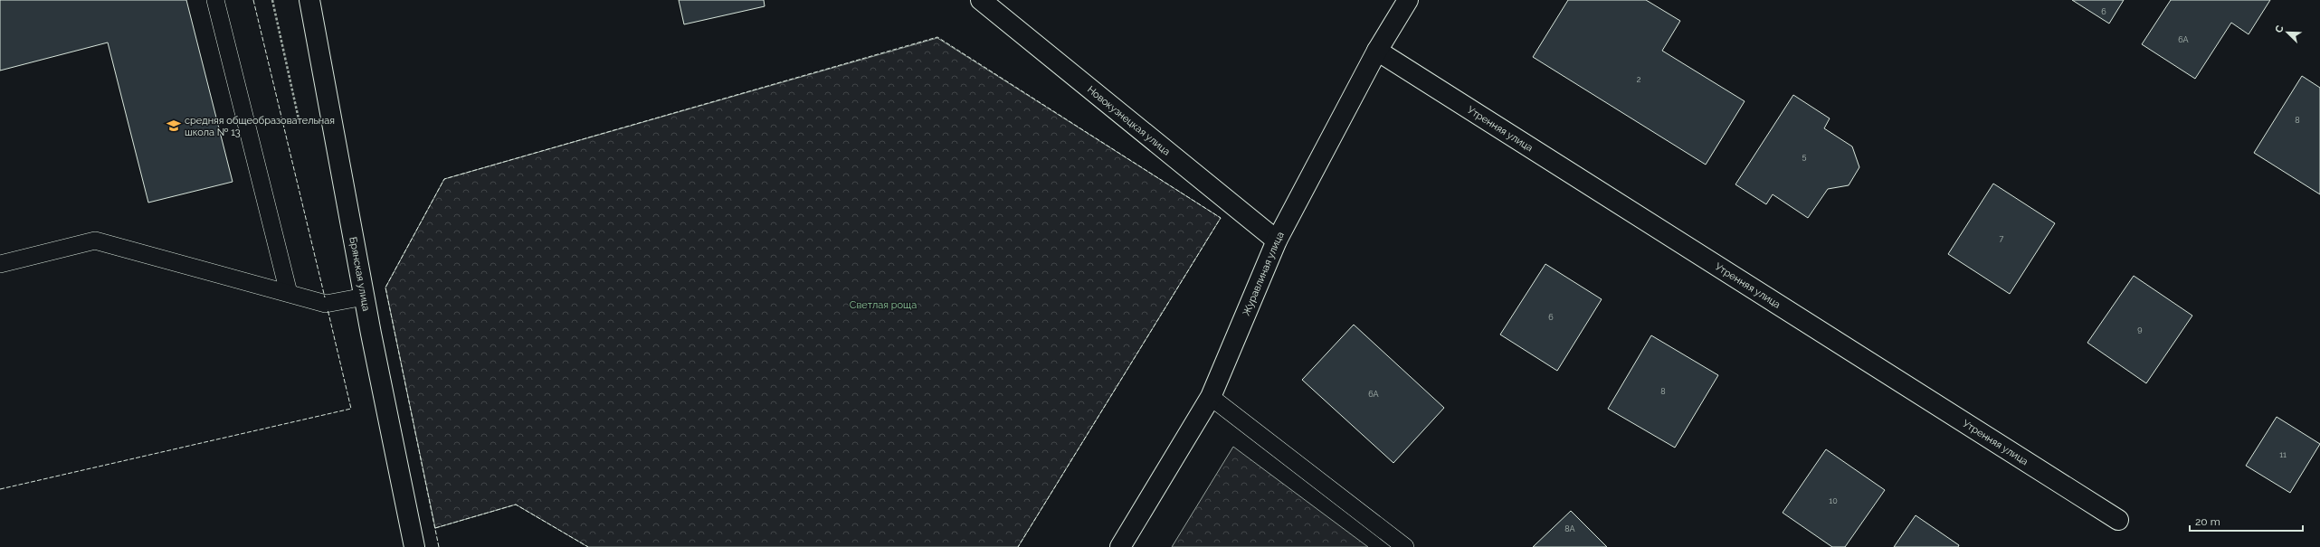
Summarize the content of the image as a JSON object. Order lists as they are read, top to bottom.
{
  "streets": {
    "street": [
      "Новокузнецкая улица",
      "Утренняя улица",
      "Журавлиная улица",
      "Брянская улица"
    ]
  },
  "crossings": [
    ["Новокузнецкая улица", "Журавлиная улица"],
    ["Утренняя улица", "Журавлиная улица"]
  ],
  "parks": ["Светлая роща"],
  "places": {
    "school or university": ["средняя общеобразовательная школа № 13"]
  },
  "house_numbers": [
    "6",
    "6А",
    "2",
    "8",
    "5",
    "7",
    "6",
    "9",
    "8",
    "6А",
    "11",
    "10",
    "8А"
  ],
  "scale_bar": "20 m",
  "north": "top left"
}
